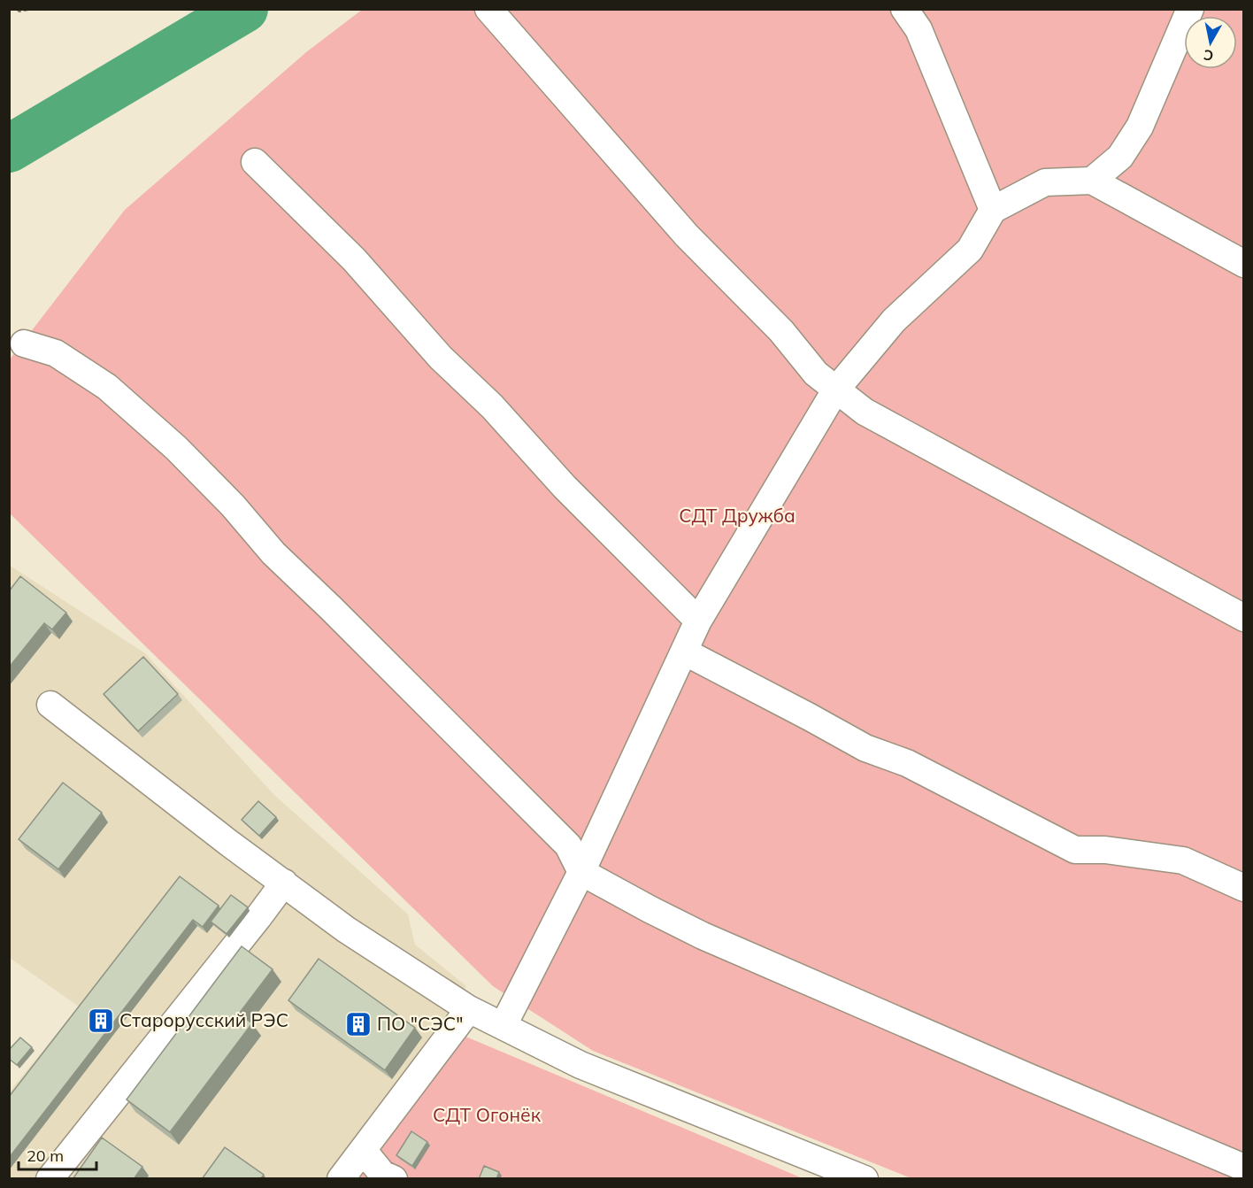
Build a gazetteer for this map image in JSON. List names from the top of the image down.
{
  "parks": ["СДТ Дружба", "СДТ Огонёк"],
  "places": {
    "building": ["Старорусский РЭС", "ПО \"СЭС\""]
  },
  "scale_bar": "20 m",
  "north": "bottom"
}
